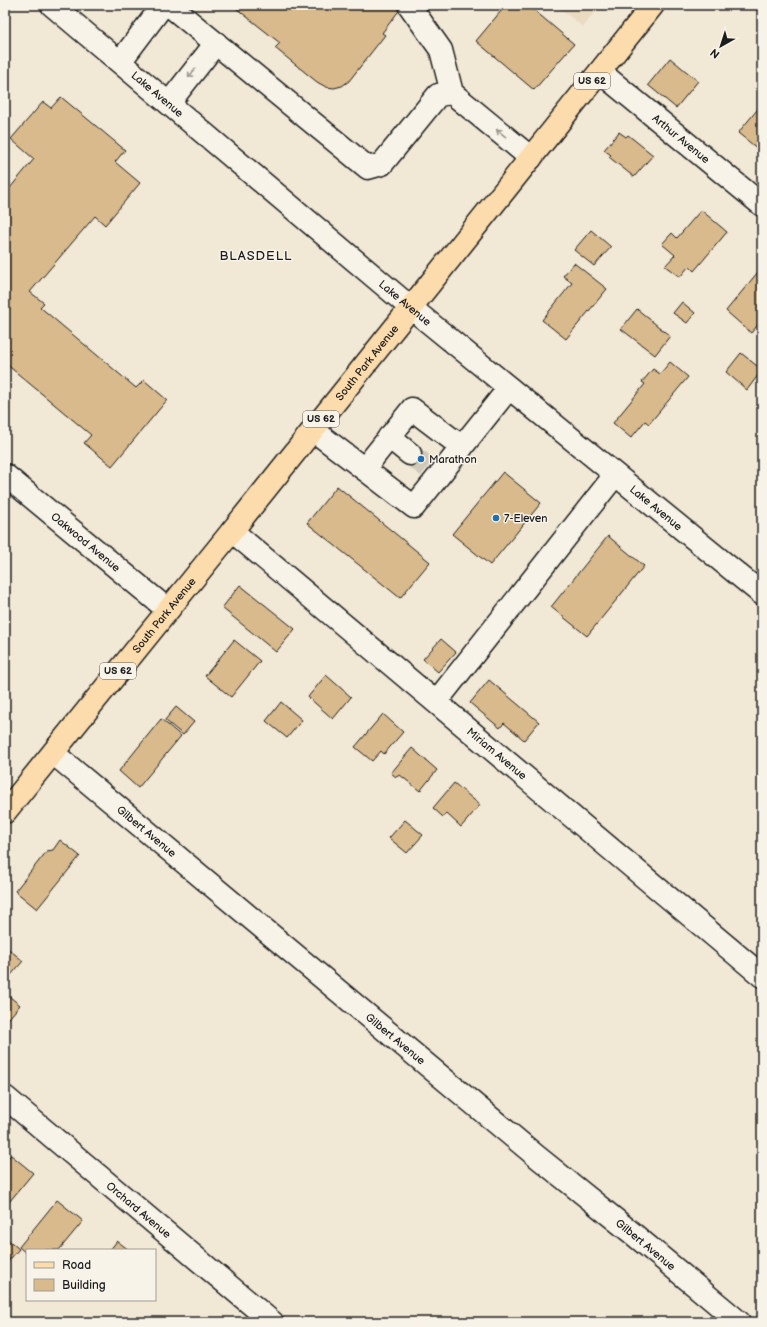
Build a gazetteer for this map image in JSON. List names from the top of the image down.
{
  "streets": {
    "main road": ["US 62", "South Park Avenue"],
    "street": [
      "Lake Avenue",
      "Arthur Avenue",
      "Oakwood Avenue",
      "Miriam Avenue",
      "Gilbert Avenue",
      "Orchard Avenue"
    ]
  },
  "crossings": [
    ["Lake Avenue", "South Park Avenue"],
    ["Arthur Avenue", "South Park Avenue"],
    ["South Park Avenue", "Oakwood Avenue"],
    ["South Park Avenue", "Miriam Avenue"],
    ["South Park Avenue", "Gilbert Avenue"]
  ],
  "districts": ["BLASDELL"],
  "places": ["Marathon", "7-Eleven"],
  "legend": ["Road", "Building"],
  "north": "bottom left"
}
